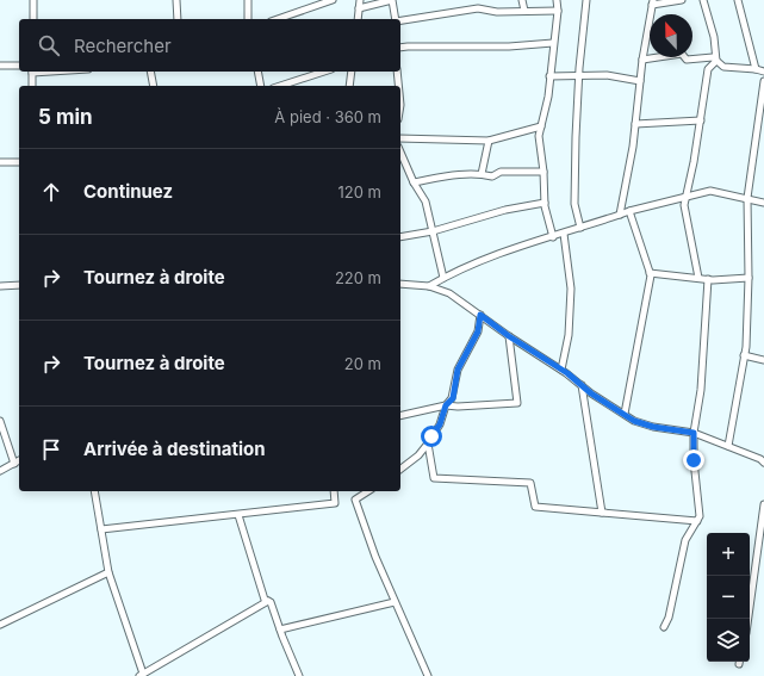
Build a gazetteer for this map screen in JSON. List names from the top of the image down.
{
  "north": "top",
  "page": {
    "search": "Rechercher",
    "heading": ["5 min", "À pied · 360 m"],
    "list": [
      ["Continuez", "120 m"],
      ["Tournez à droite", "220 m"],
      ["Tournez à droite", "20 m"],
      "Arrivée à destination"
    ],
    "map_buttons": ["+", "−"]
  }
}
